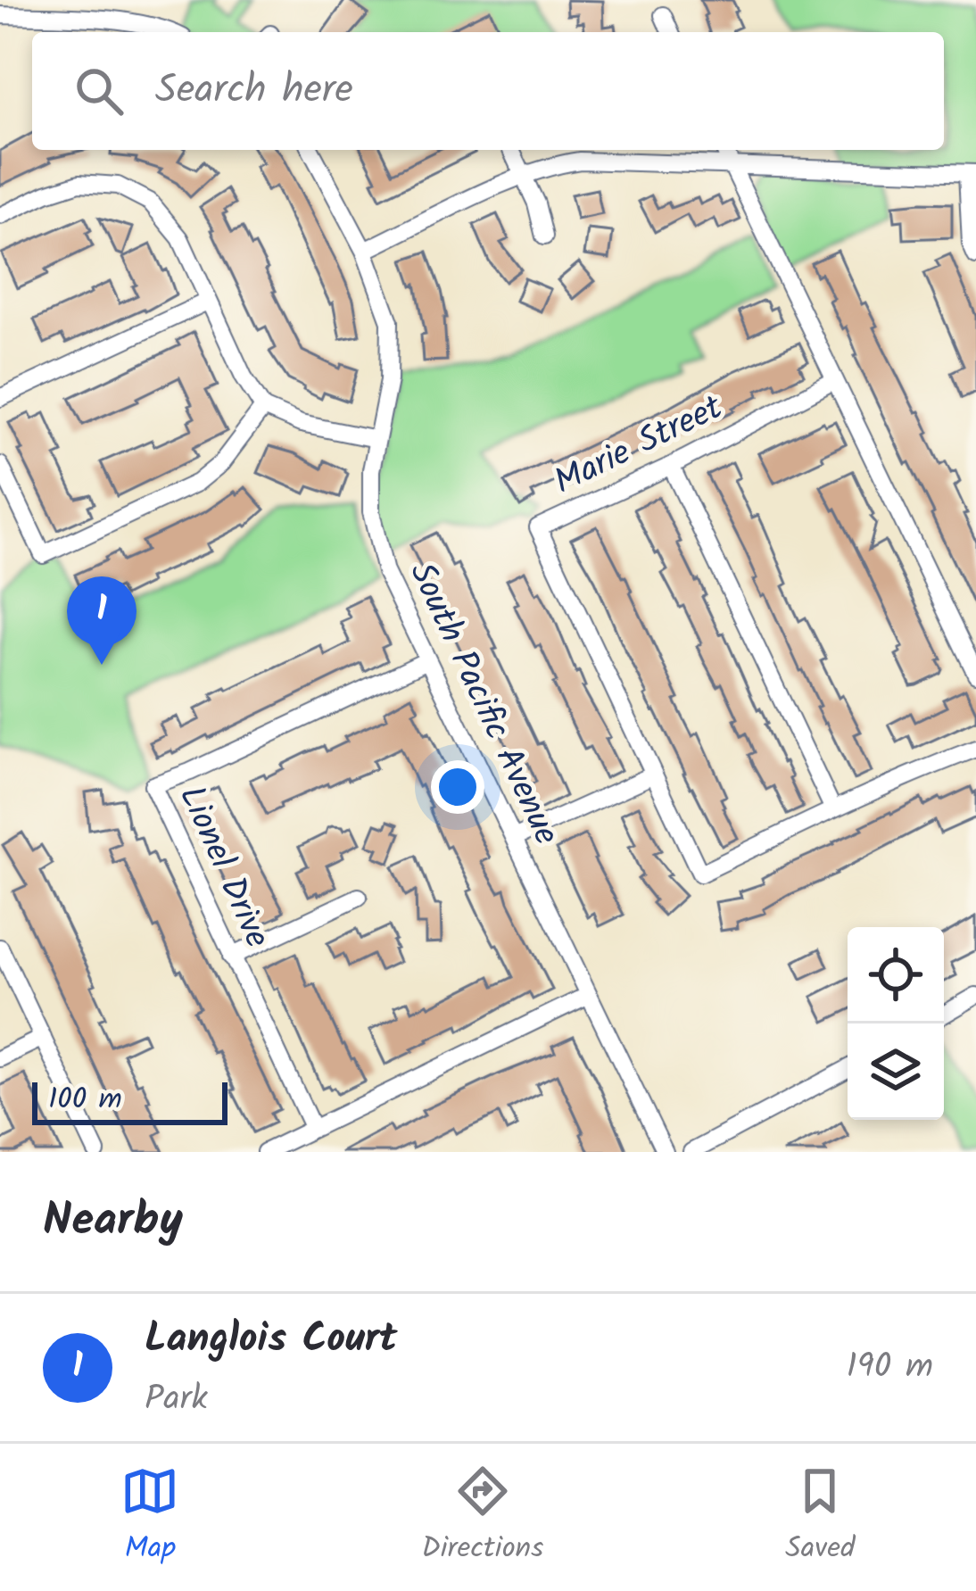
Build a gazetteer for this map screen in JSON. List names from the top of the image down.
{
  "streets": {
    "street": ["Marie Street", "South Pacific Avenue", "Lionel Drive"]
  },
  "crossings": [
    ["South Pacific Avenue", "Lionel Drive"]
  ],
  "scale_bar": "100 m",
  "page": {
    "search": "Search here",
    "pins": "1",
    "scale": "100 m",
    "heading": "Nearby",
    "list": [
      {
        "mark": "1",
        "name": "Langlois Court",
        "note": "Park",
        "value": "190 m"
      }
    ],
    "nav": ["Map", "Directions", "Saved"]
  }
}
